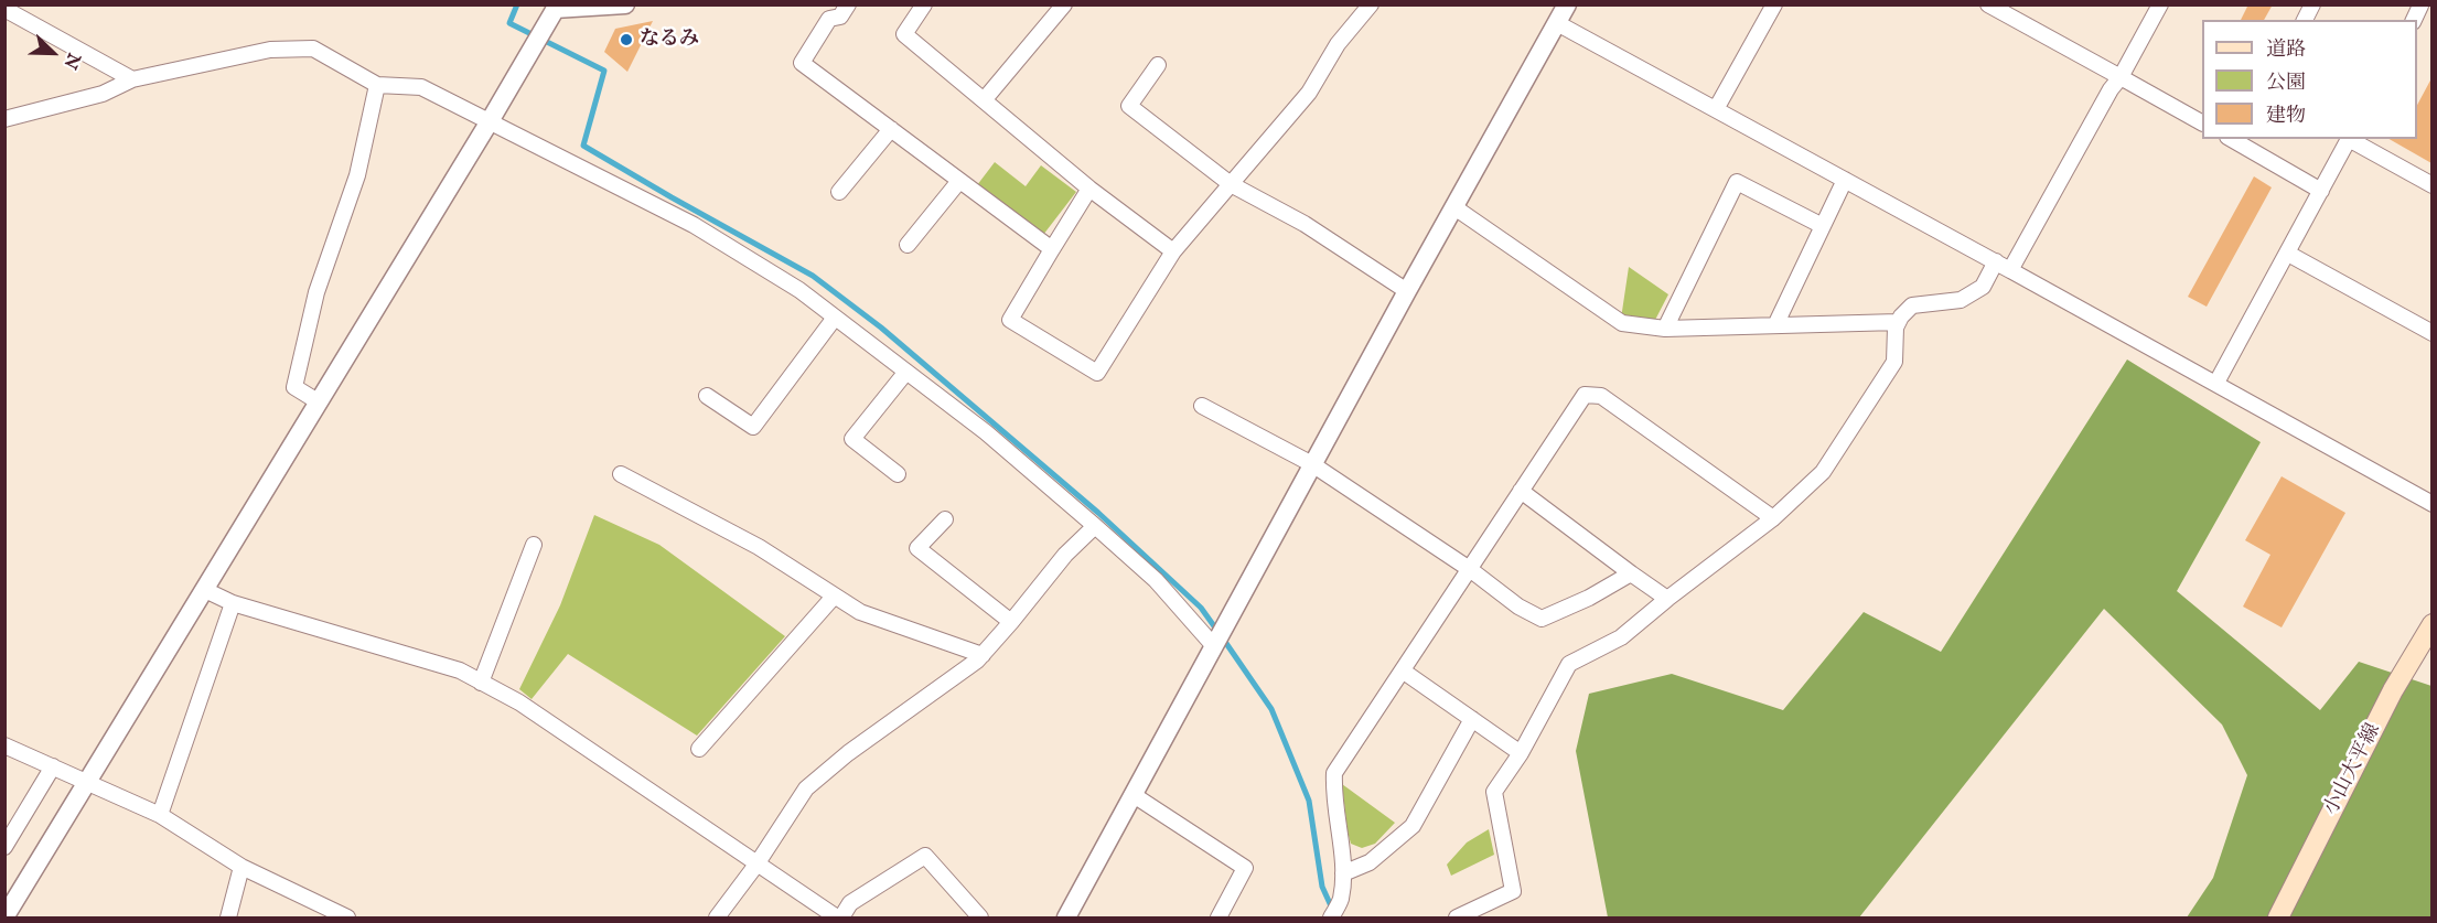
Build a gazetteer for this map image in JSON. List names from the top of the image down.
{
  "streets": {
    "main road": ["小山大平線"]
  },
  "places": ["なるみ"],
  "legend": ["道路", "公園", "建物"],
  "north": "bottom right"
}
